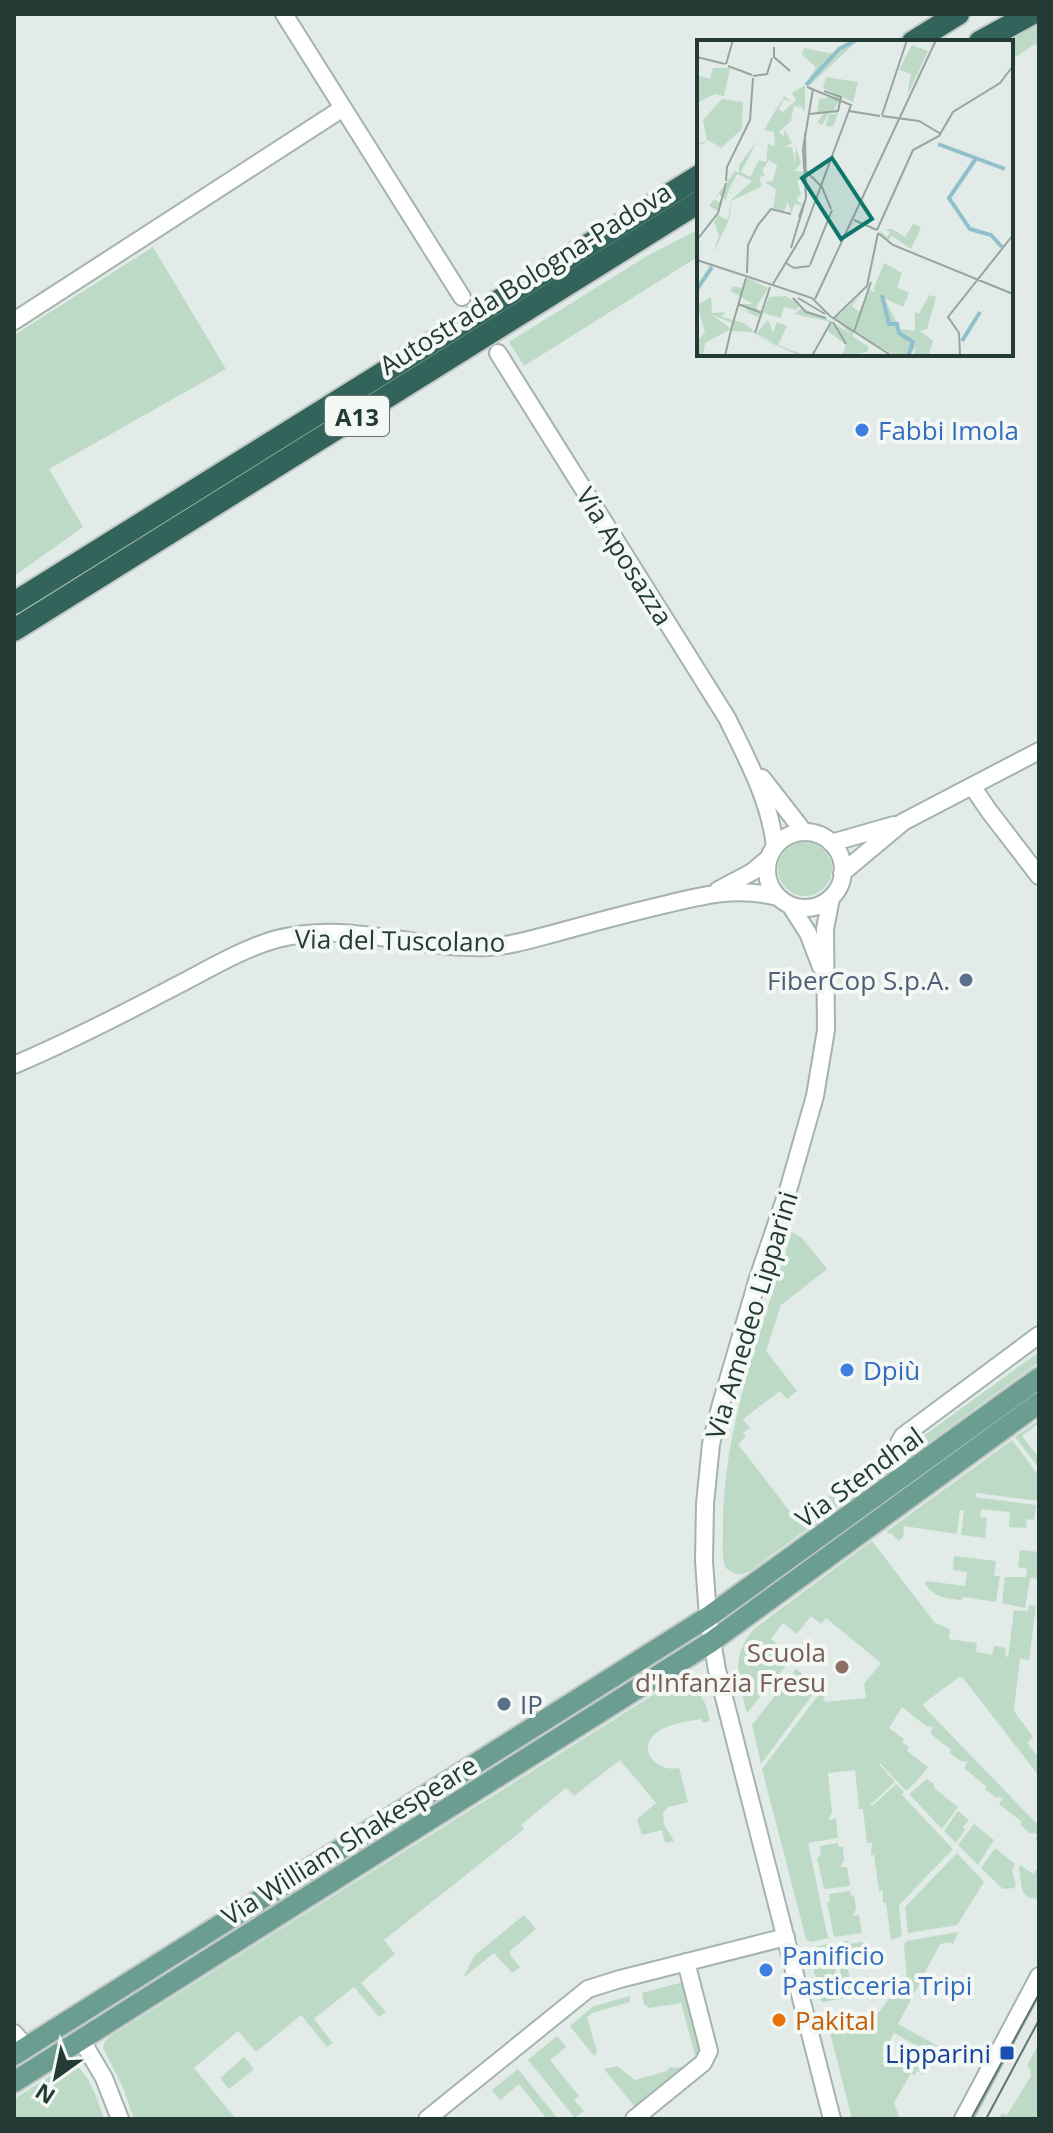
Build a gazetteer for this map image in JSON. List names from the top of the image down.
{
  "streets": {
    "highway": ["Autostrada Bologna-Padova", "A13"],
    "main road": ["Via Stendhal", "Via William Shakespeare"],
    "street": ["Via Aposazza", "Via del Tuscolano", "Via Amedeo Lipparini"]
  },
  "crossings": [
    ["Via Aposazza", "Via del Tuscolano"],
    ["Via Aposazza", "Via Amedeo Lipparini"],
    ["Via del Tuscolano", "Via Amedeo Lipparini"],
    ["Via Amedeo Lipparini", "Via Stendhal"],
    ["Via Amedeo Lipparini", "Via William Shakespeare"],
    ["Via Stendhal", "Via William Shakespeare"]
  ],
  "places": {
    "other": [
      "Fabbi Imola",
      "FiberCop S.p.A.",
      "Dpiù",
      "Scuola d'Infanzia Fresu",
      "IP",
      "Panificio Pasticceria Tripi",
      "Pakital"
    ],
    "transit": ["Lipparini"]
  },
  "north": "bottom left"
}
